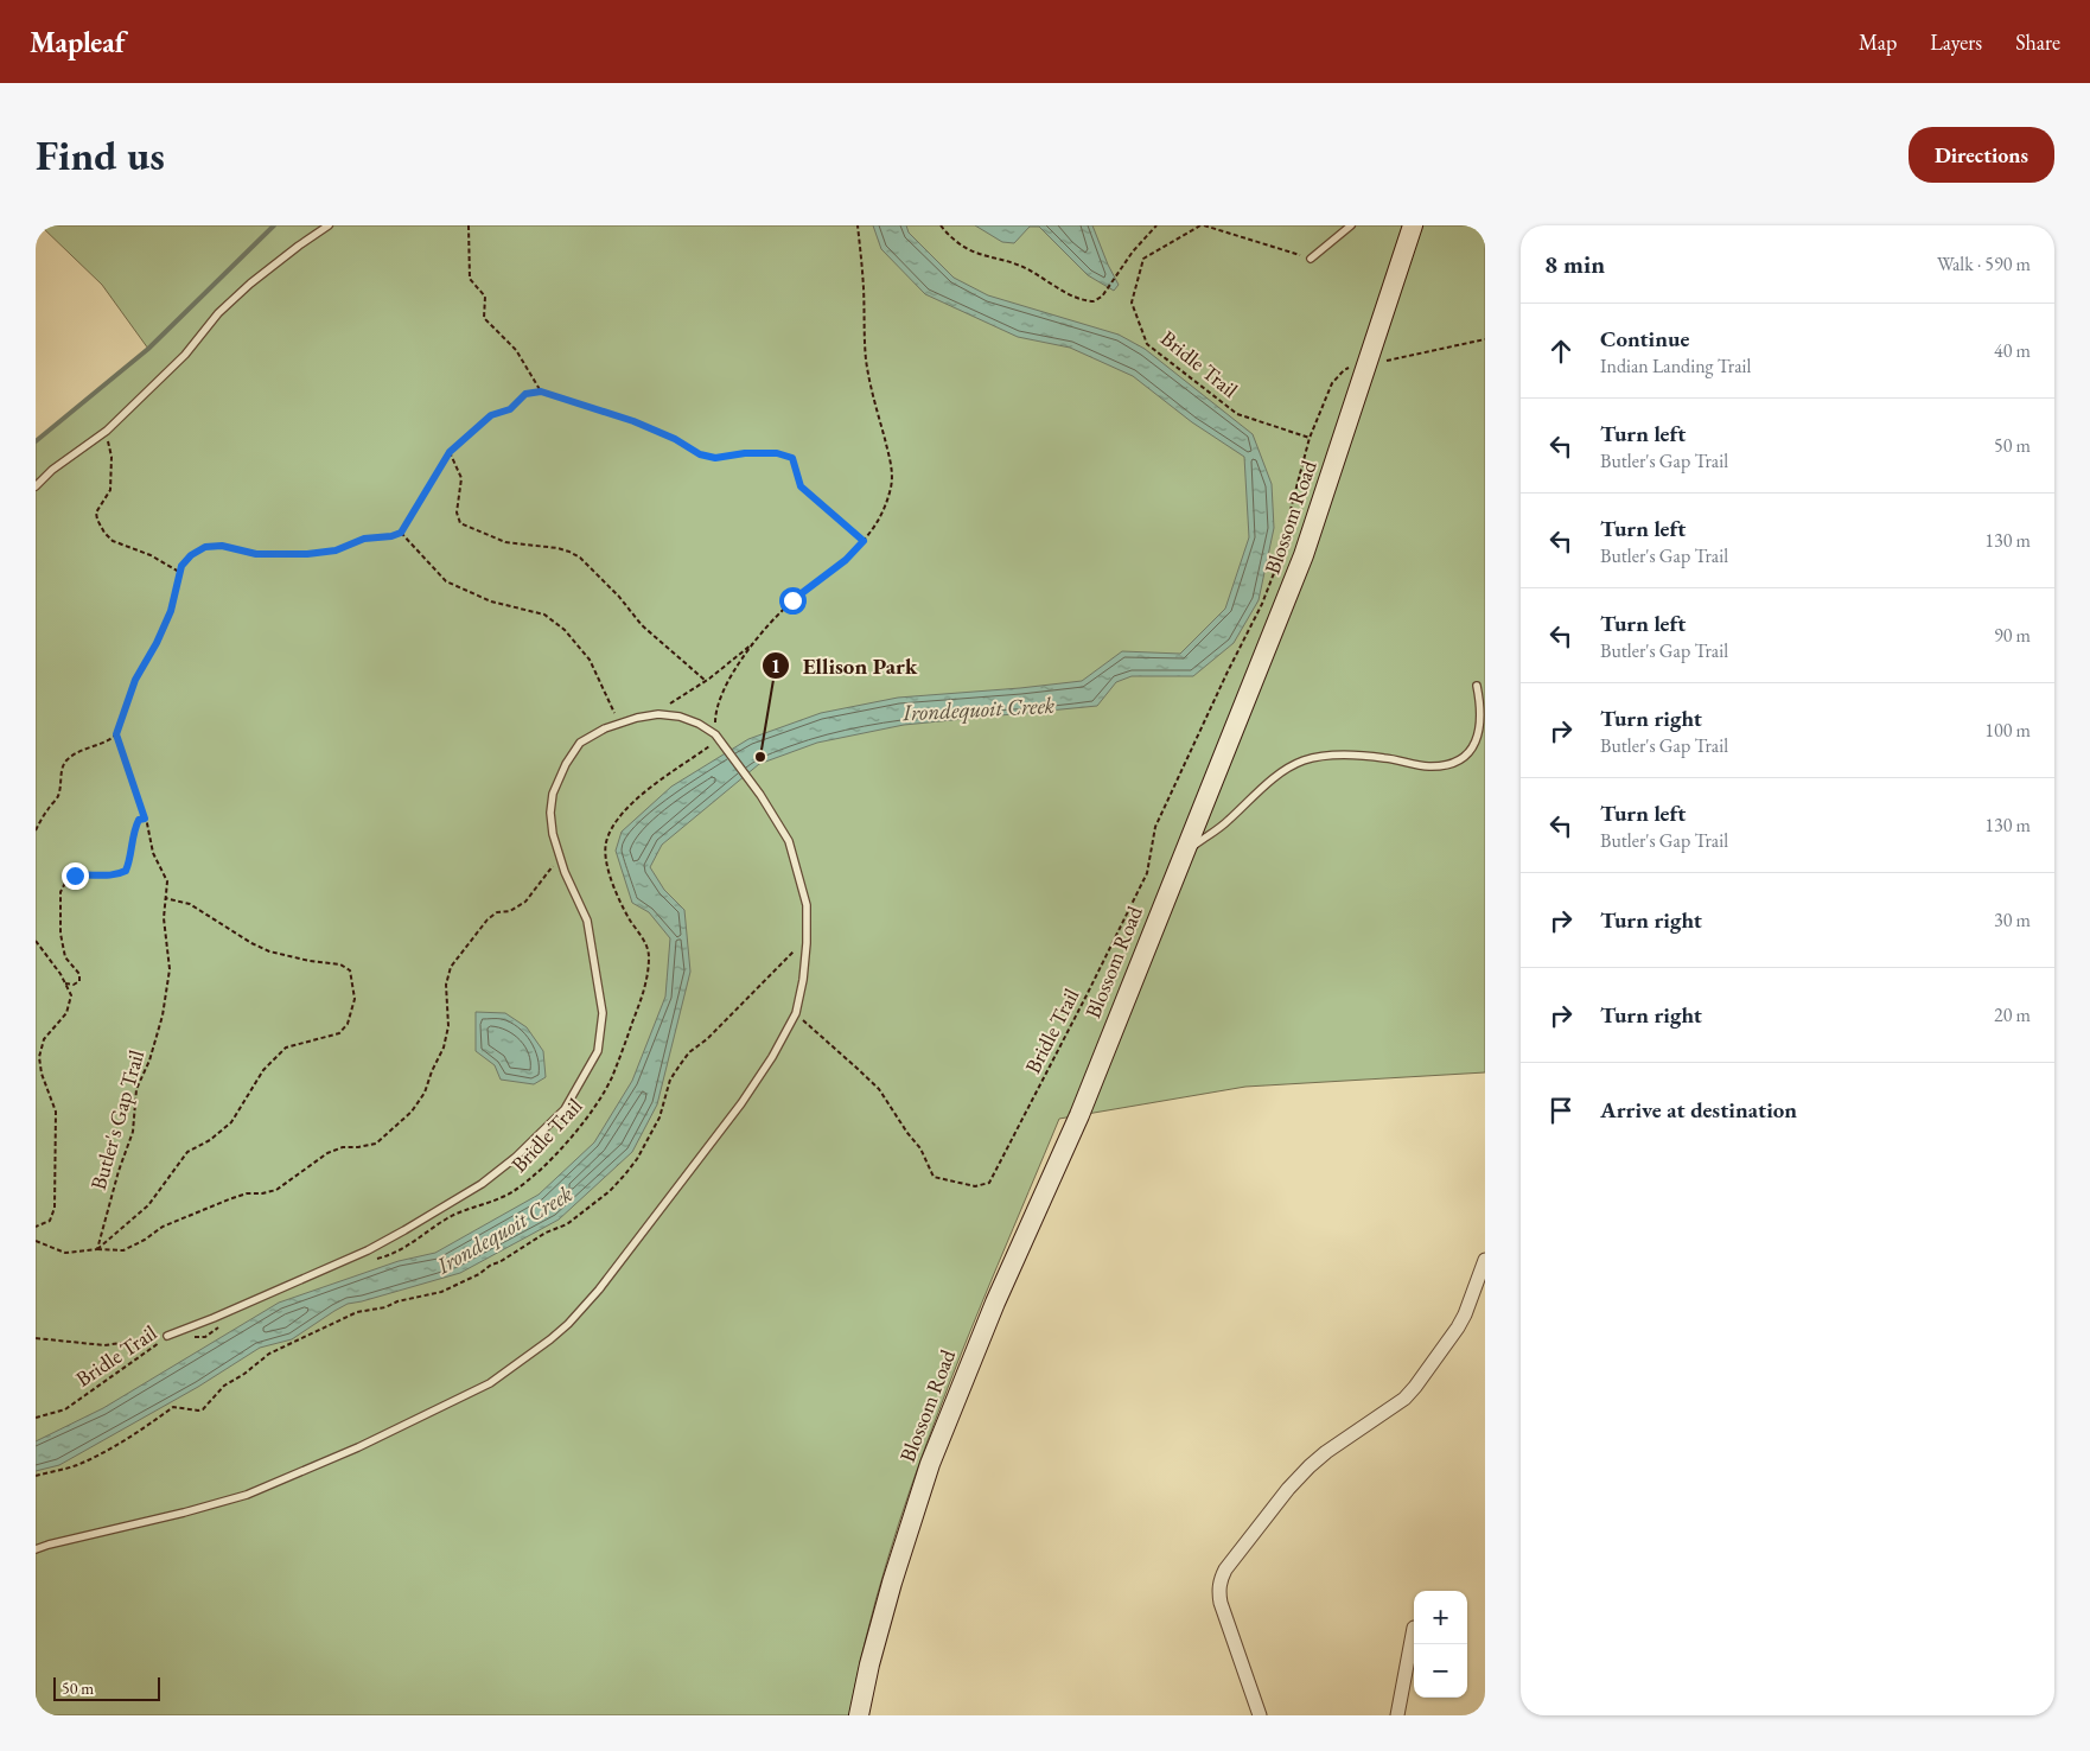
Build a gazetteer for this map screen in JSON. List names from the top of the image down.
{
  "streets": {
    "street": ["Blossom Road"],
    "path": ["Bridle Trail", "Butler's Gap Trail"]
  },
  "crossings": [
    ["Bridle Trail", "Blossom Road"]
  ],
  "water": ["Irondequoit Creek"],
  "places": ["Ellison Park"],
  "scale_bar": "50 m",
  "page": {
    "header": "Mapleaf",
    "nav": ["Map", "Layers", "Share"],
    "buttons": "Directions",
    "title": "Find us",
    "heading": ["8 min", "Walk · 590 m"],
    "list": [
      ["Continue", "Indian Landing Trail", "40 m"],
      ["Turn left", "Butler's Gap Trail", "50 m"],
      ["Turn left", "Butler's Gap Trail", "130 m"],
      ["Turn left", "Butler's Gap Trail", "90 m"],
      ["Turn right", "Butler's Gap Trail", "100 m"],
      ["Turn left", "Butler's Gap Trail", "130 m"],
      ["Turn right", "30 m"],
      ["Turn right", "20 m"],
      "Arrive at destination"
    ],
    "map_buttons": ["+", "−"],
    "scale": "50 m"
  }
}
